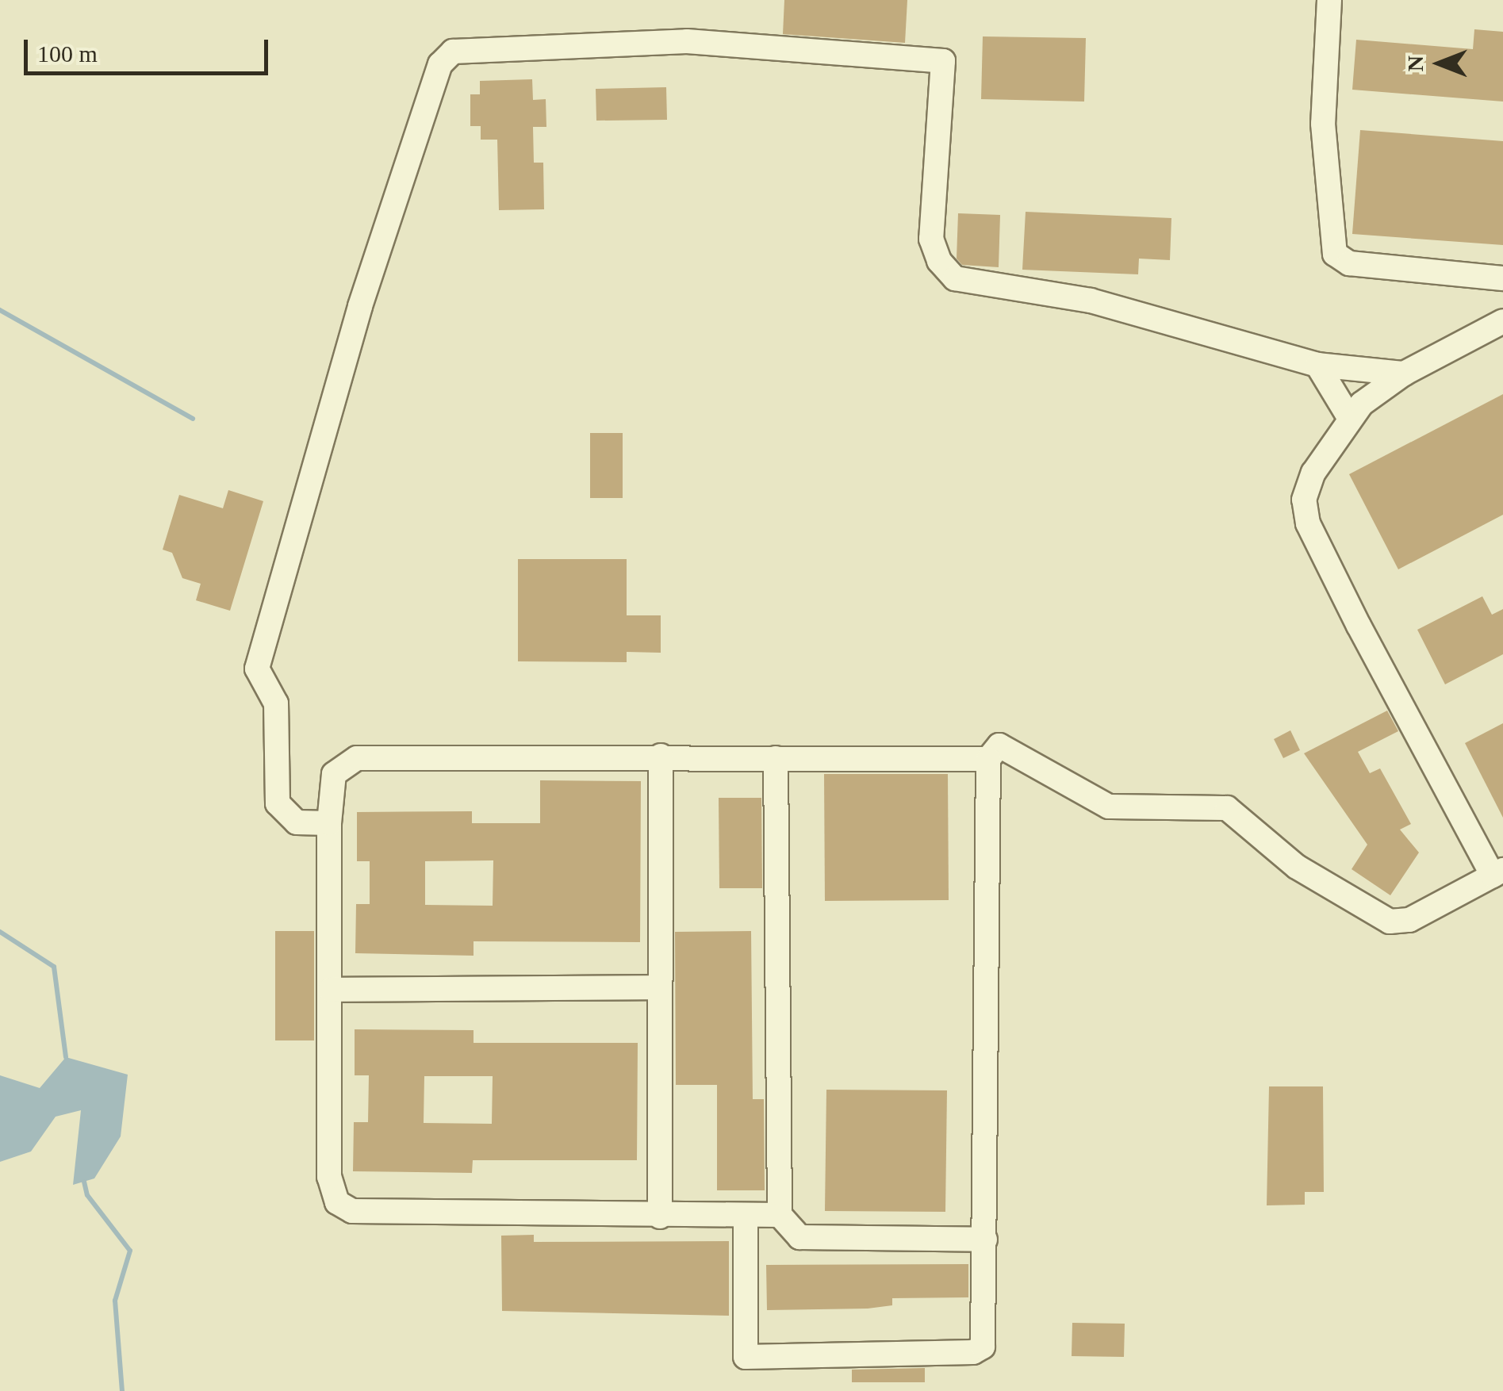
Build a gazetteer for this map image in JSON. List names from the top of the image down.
{
  "scale_bar": "100 m",
  "north": "left"
}
